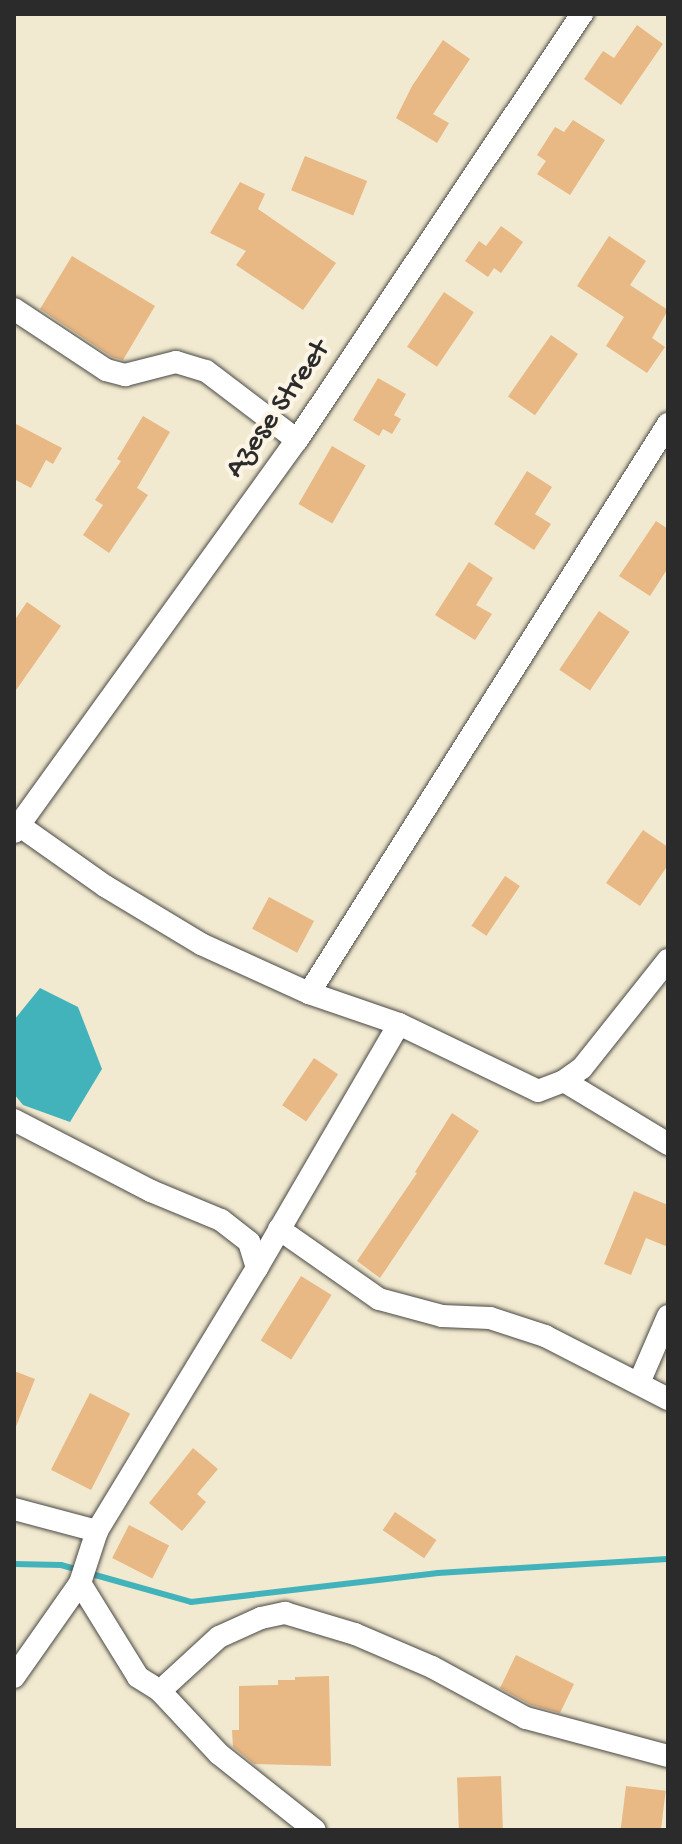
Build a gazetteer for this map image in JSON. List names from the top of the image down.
{
  "streets": {
    "street": ["Azese Street"]
  }
}
